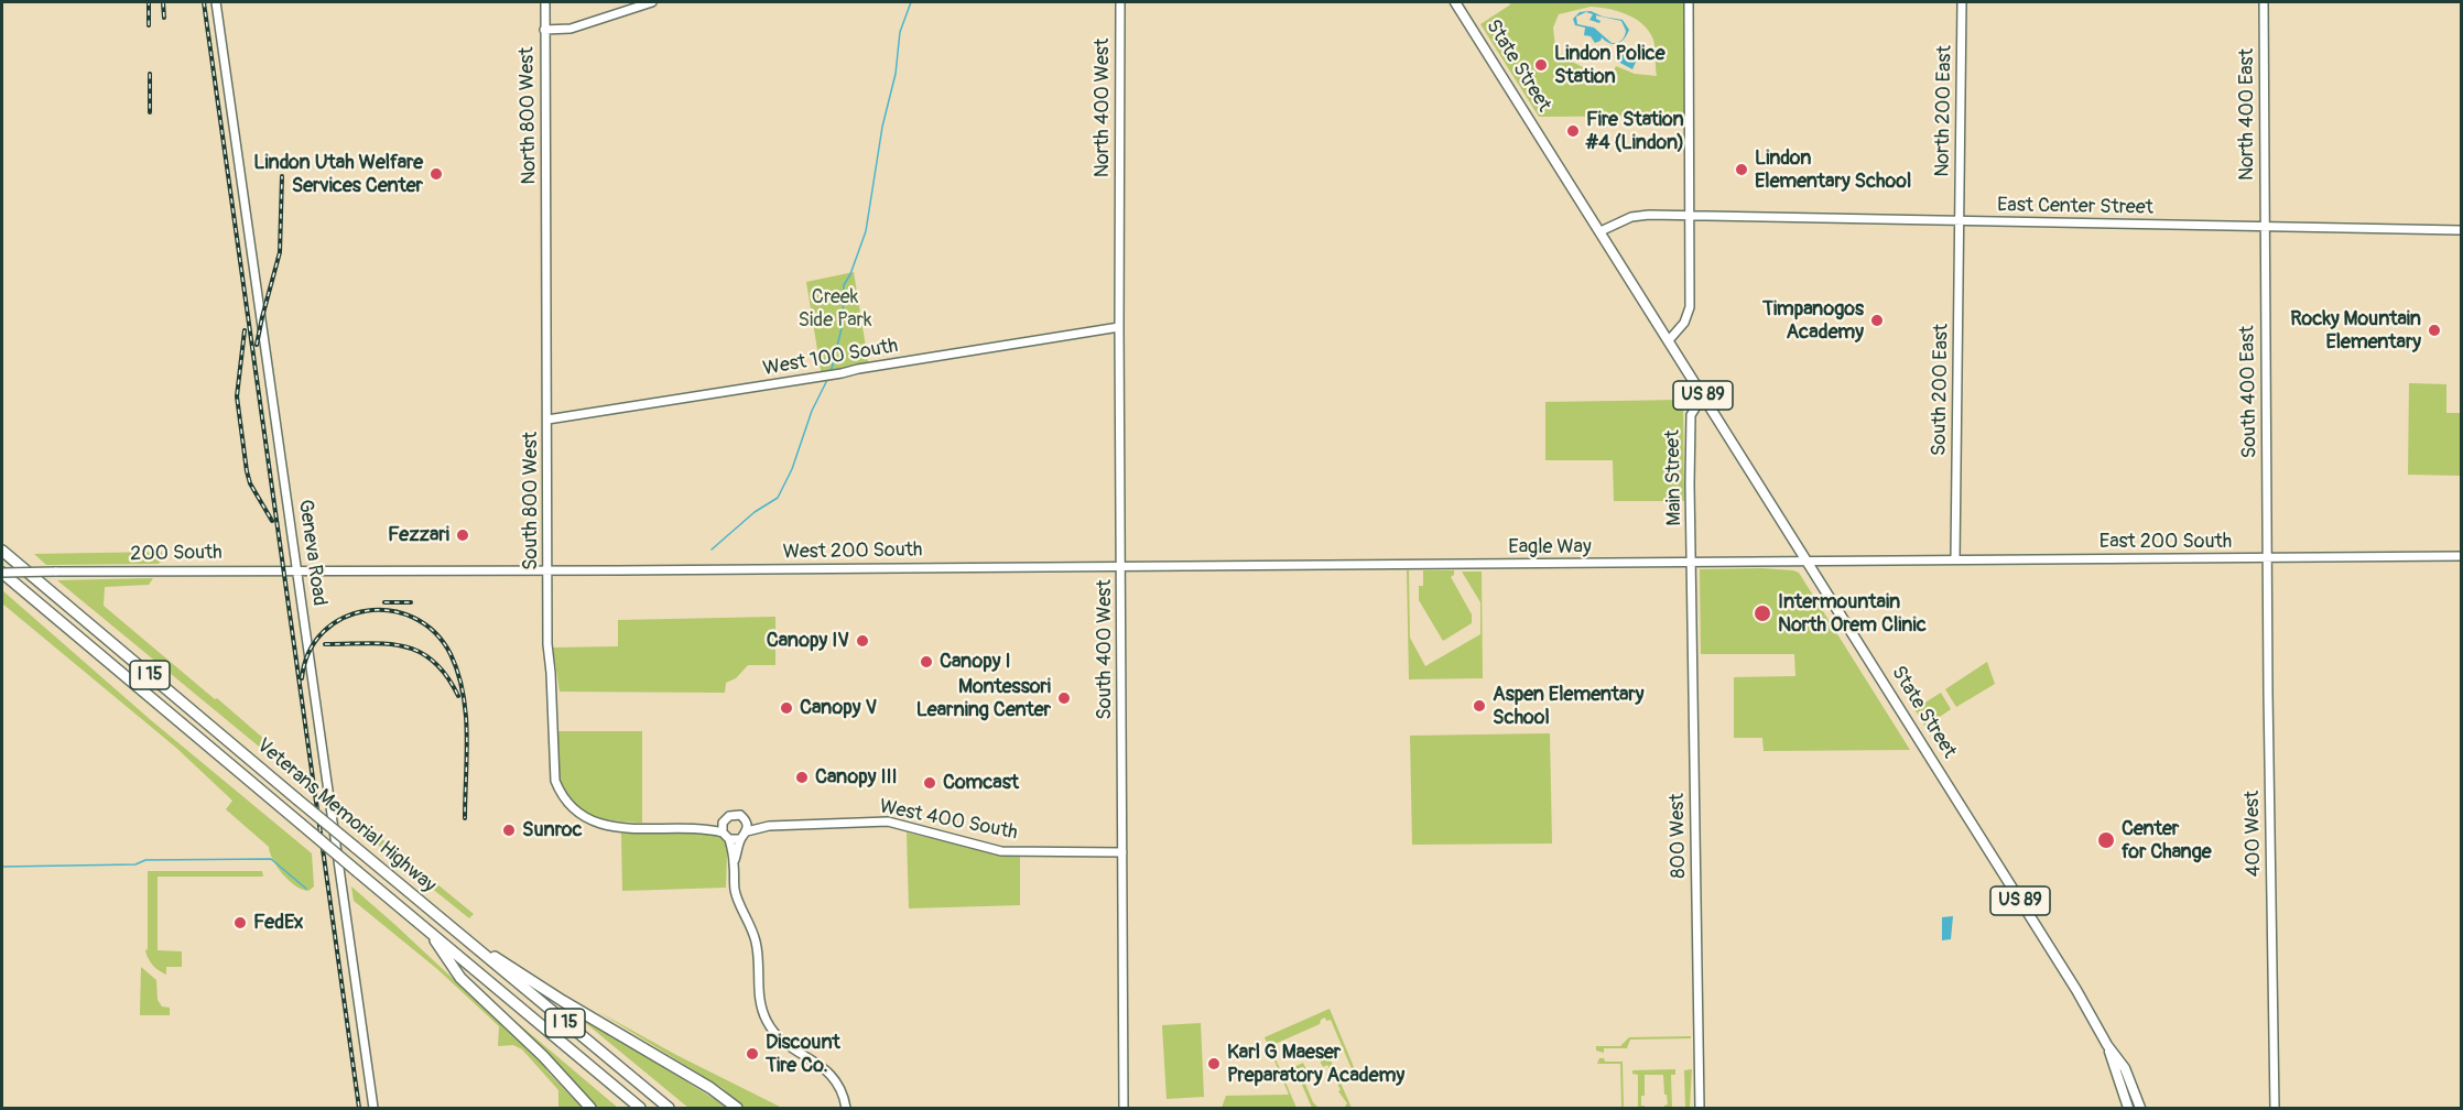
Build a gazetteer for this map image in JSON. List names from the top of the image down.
{
  "streets": {
    "highway": ["I 15", "Veterans Memorial Highway"],
    "main road": ["State Street", "US 89"],
    "street": [
      "North 400 West",
      "North 200 East",
      "North 400 East",
      "North 800 West",
      "East Center Street",
      "West 100 South",
      "South 200 East",
      "South 400 East",
      "Main Street",
      "South 800 West",
      "East 200 South",
      "Eagle Way",
      "West 200 South",
      "Geneva Road",
      "200 South",
      "South 400 West",
      "West 400 South",
      "400 West",
      "800 West"
    ]
  },
  "crossings": [
    ["State Street", "East Center Street"],
    ["State Street", "Main Street"],
    ["State Street", "East 200 South"],
    ["North 400 West", "South 400 West"],
    ["North 200 East", "East Center Street"],
    ["North 200 East", "South 200 East"],
    ["North 400 East", "East Center Street"],
    ["North 400 East", "South 400 East"],
    ["North 800 West", "South 800 West"],
    ["East Center Street", "South 200 East"],
    ["East Center Street", "South 400 East"],
    ["West 100 South", "South 800 West"],
    ["West 100 South", "South 400 West"],
    ["South 200 East", "East 200 South"],
    ["South 400 East", "East 200 South"],
    ["South 400 East", "400 West"],
    ["Main Street", "Eagle Way"],
    ["Main Street", "800 West"],
    ["South 800 West", "West 200 South"],
    ["South 800 West", "West 400 South"],
    ["East 200 South", "400 West"],
    ["Eagle Way", "West 200 South"],
    ["Eagle Way", "800 West"],
    ["West 200 South", "Geneva Road"],
    ["West 200 South", "200 South"],
    ["West 200 South", "South 400 West"],
    ["Geneva Road", "200 South"],
    ["200 South", "Veterans Memorial Highway"],
    ["South 400 West", "West 400 South"]
  ],
  "parks": ["Creek Side Park"],
  "places": [
    "Lindon Police Station",
    "Fire Station #4 (Lindon)",
    "Lindon Elementary School",
    "Lindon Utah Welfare Services Center",
    "Timpanogos Academy",
    "Rocky Mountain Elementary",
    "Fezzari",
    "Intermountain North Orem Clinic",
    "Canopy IV",
    "Canopy I",
    "Montessori Learning Center",
    "Aspen Elementary School",
    "Canopy V",
    "Canopy III",
    "Comcast",
    "Sunroc",
    "Center for Change",
    "FedEx",
    "Discount Tire Co.",
    "Karl G Maeser Preparatory Academy"
  ]
}
